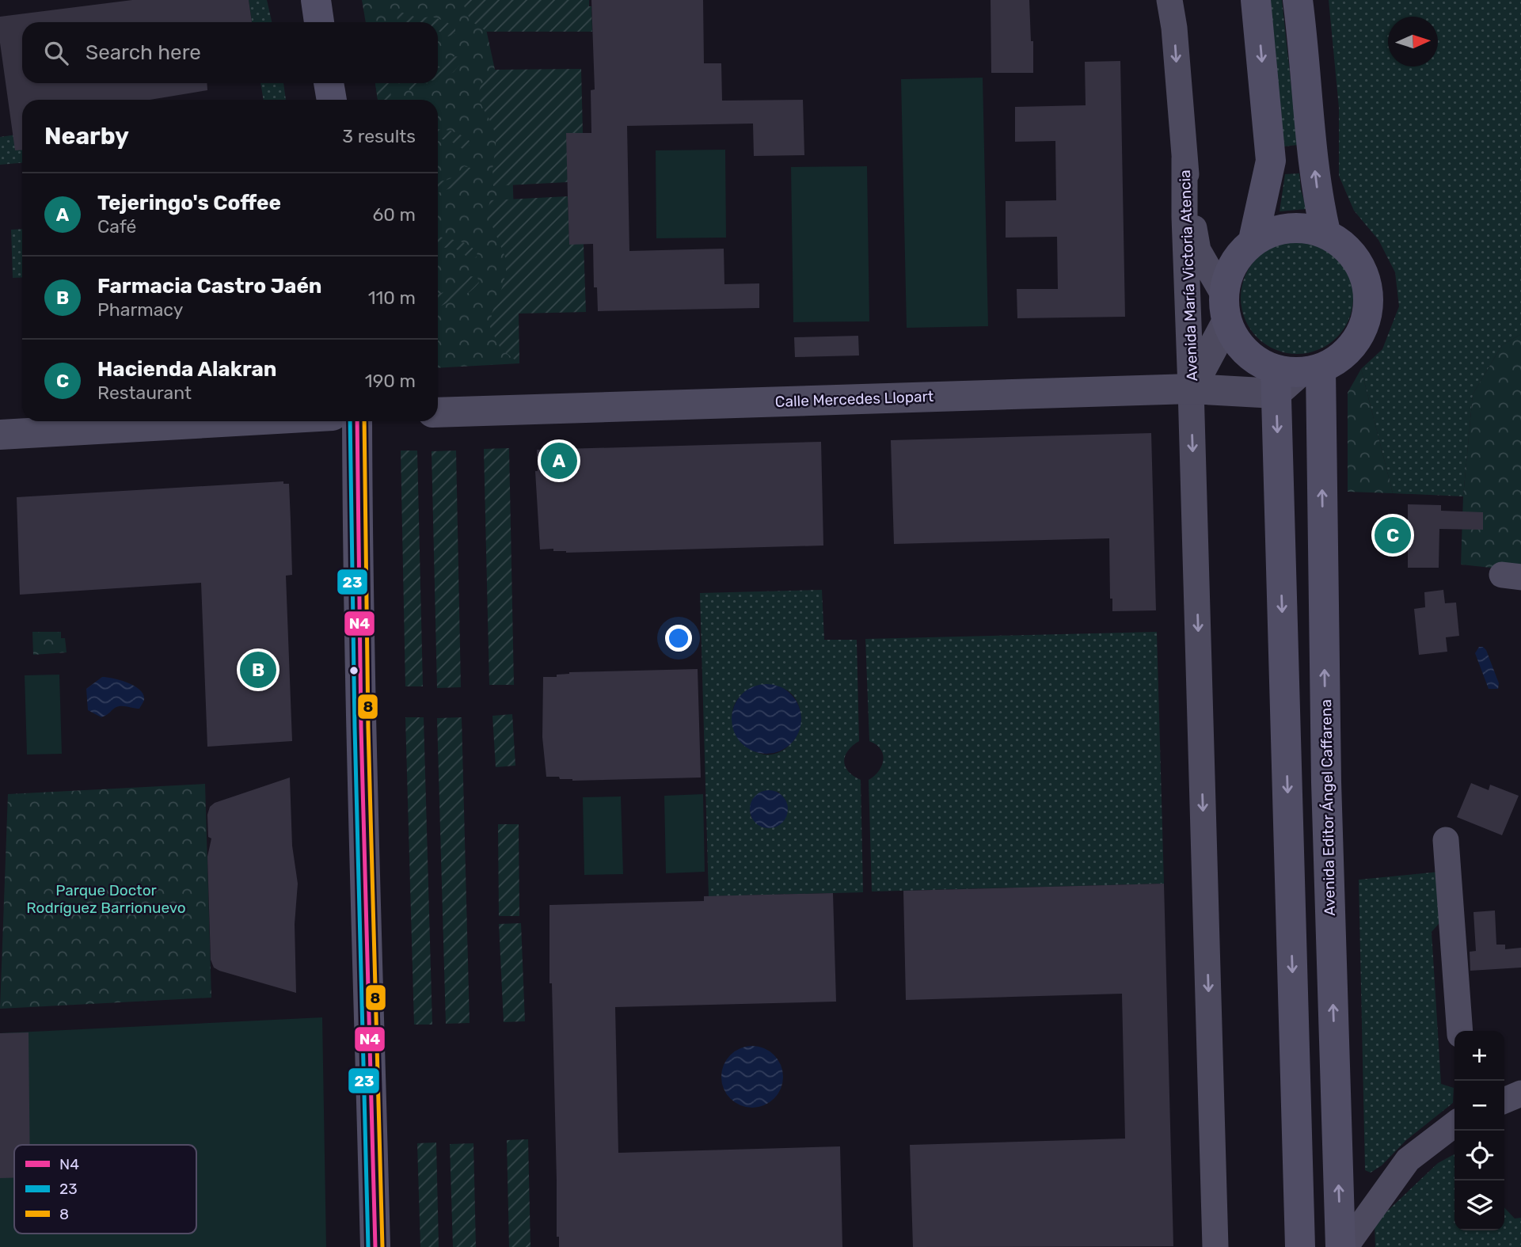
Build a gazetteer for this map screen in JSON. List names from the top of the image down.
{
  "streets": {
    "main road": ["Avenida Editor Ángel Caffarena"],
    "street": ["Avenida María Victoria Atencia", "Calle Mercedes Llopart"]
  },
  "crossings": [
    ["Avenida María Victoria Atencia", "Calle Mercedes Llopart"],
    ["Avenida María Victoria Atencia", "Avenida Editor Ángel Caffarena"],
    ["Calle Mercedes Llopart", "Avenida Editor Ángel Caffarena"]
  ],
  "parks": ["Parque Doctor Rodríguez Barrionuevo"],
  "lines": ["transit line N4", "transit line 23", "transit line 8"],
  "legend": ["N4", "23", "8"],
  "north": "right",
  "page": {
    "search": "Search here",
    "heading": ["Nearby", "3 results"],
    "list": [
      {
        "mark": "A",
        "name": "Tejeringo's Coffee",
        "note": "Café",
        "value": "60 m"
      },
      {
        "mark": "B",
        "name": "Farmacia Castro Jaén",
        "note": "Pharmacy",
        "value": "110 m"
      },
      {
        "mark": "C",
        "name": "Hacienda Alakran",
        "note": "Restaurant",
        "value": "190 m"
      }
    ],
    "pins": ["A", "C", "B"],
    "map_buttons": ["+", "−"]
  }
}
